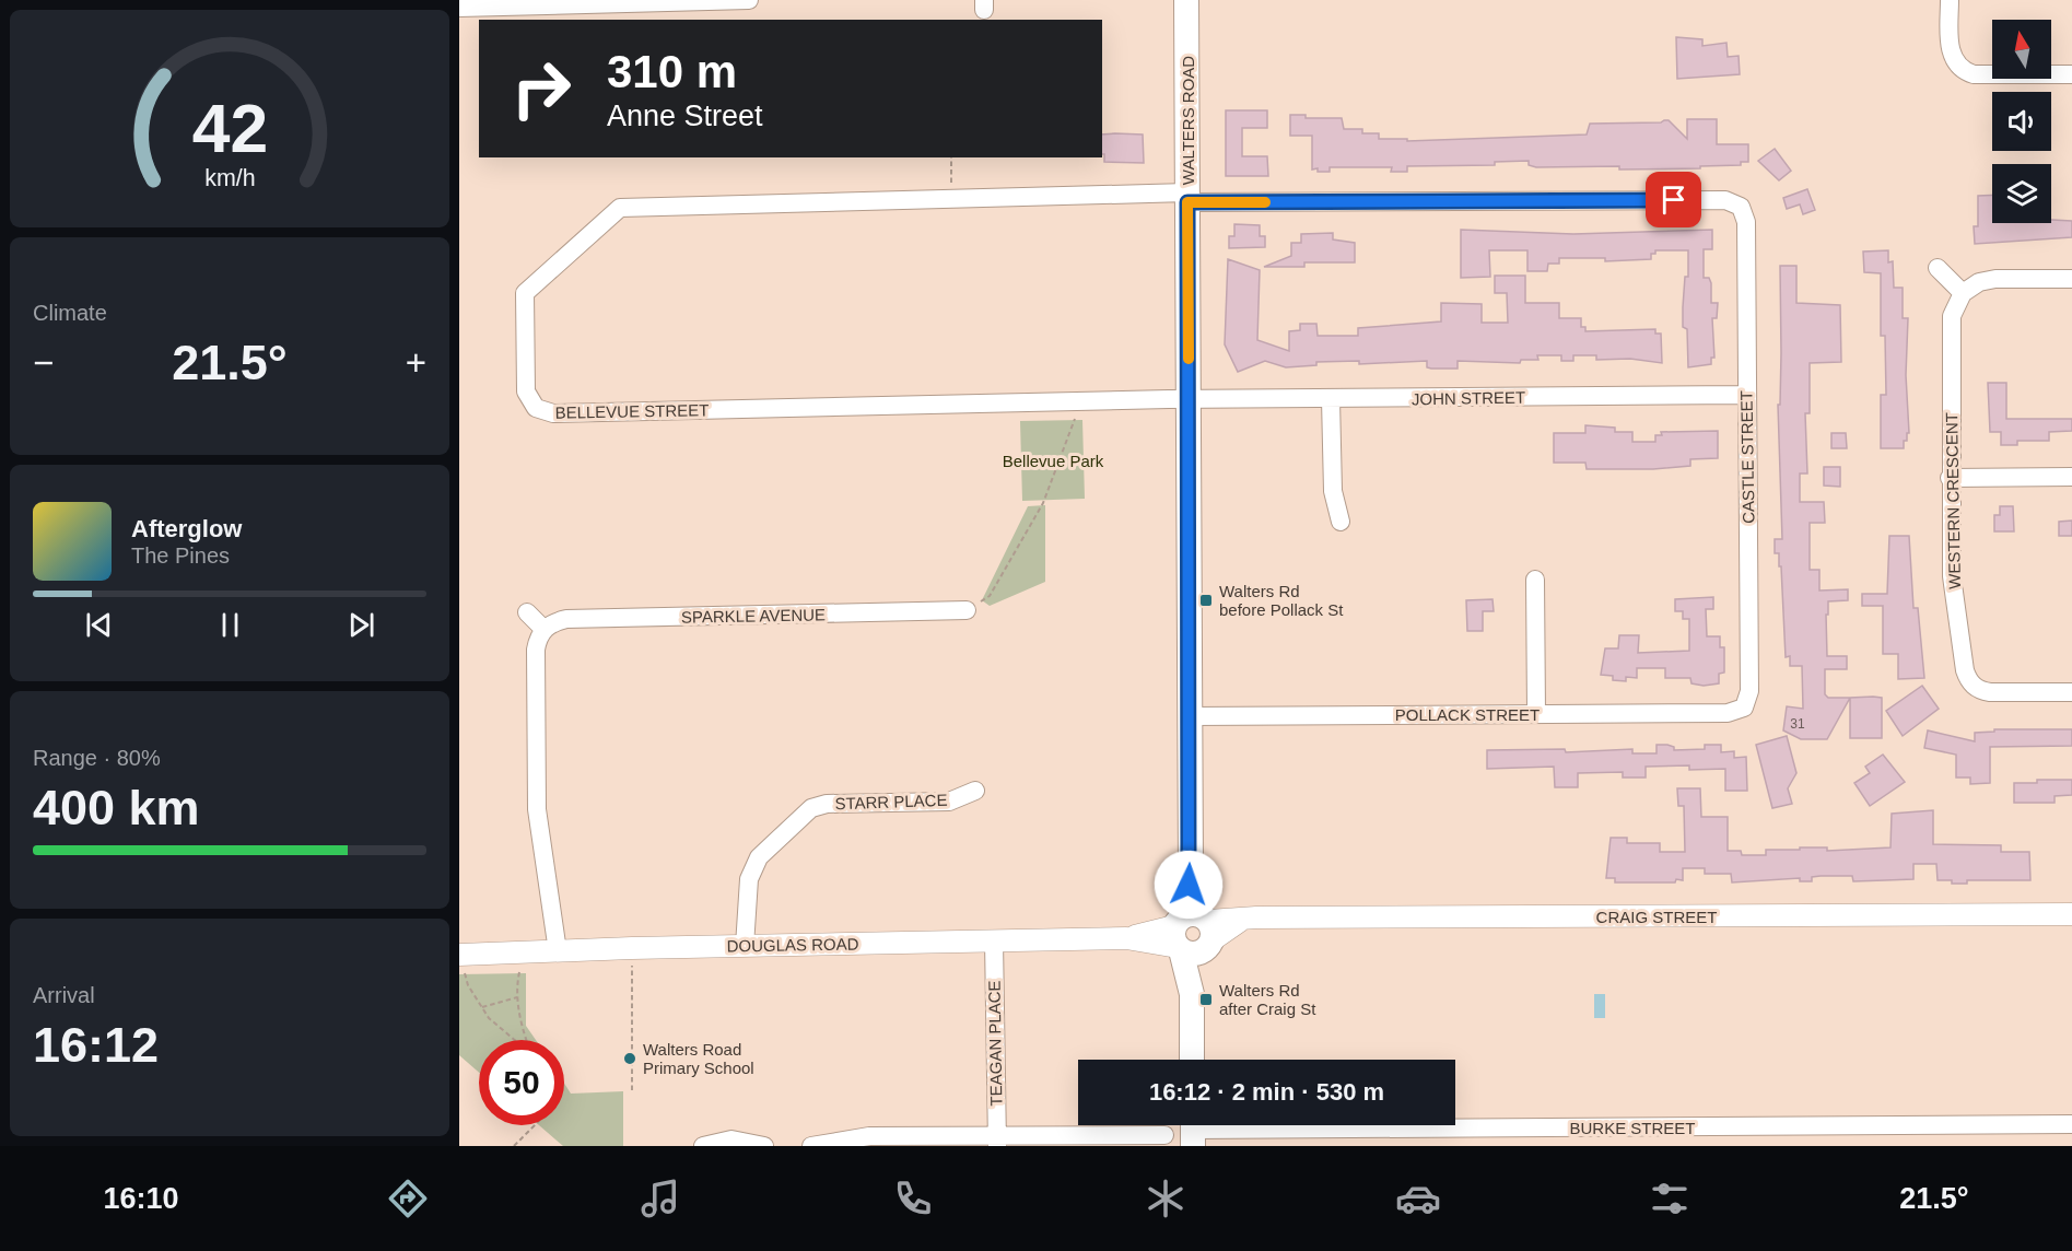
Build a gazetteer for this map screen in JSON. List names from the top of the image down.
{
  "streets": {
    "main road": ["WALTERS ROAD"],
    "street": [
      "JOHN STREET",
      "BELLEVUE STREET",
      "CASTLE STREET",
      "WESTERN CRESCENT",
      "SPARKLE AVENUE",
      "POLLACK STREET",
      "STARR PLACE",
      "CRAIG STREET",
      "DOUGLAS ROAD",
      "TEAGAN PLACE",
      "BURKE STREET"
    ]
  },
  "crossings": [
    ["WALTERS ROAD", "JOHN STREET"],
    ["WALTERS ROAD", "BELLEVUE STREET"],
    ["WALTERS ROAD", "POLLACK STREET"],
    ["WALTERS ROAD", "CRAIG STREET"],
    ["WALTERS ROAD", "DOUGLAS ROAD"],
    ["JOHN STREET", "BELLEVUE STREET"],
    ["JOHN STREET", "CASTLE STREET"],
    ["BELLEVUE STREET", "CASTLE STREET"],
    ["CASTLE STREET", "POLLACK STREET"],
    ["STARR PLACE", "DOUGLAS ROAD"],
    ["CRAIG STREET", "DOUGLAS ROAD"],
    ["DOUGLAS ROAD", "TEAGAN PLACE"]
  ],
  "parks": ["Bellevue Park"],
  "places": {
    "transit": ["Walters Rd before Pollack St", "Walters Rd after Craig St"],
    "other": ["Walters Road Primary School"]
  },
  "house_numbers": ["31"],
  "north": "top",
  "page": {
    "turn": ["310 m", "Anne Street"],
    "tile": [
      "Climate",
      ["Range · 80%", "400 km"],
      ["Arrival", "16:12"]
    ],
    "heat": ["−", "21.5°", "+"],
    "song": ["Afterglow", "The Pines"],
    "limit": "50",
    "trip": "16:12 · 2 min · 530 m",
    "tabs": ["16:10", "21.5°"],
    "gauge": ["42", "km/h"]
  }
}
